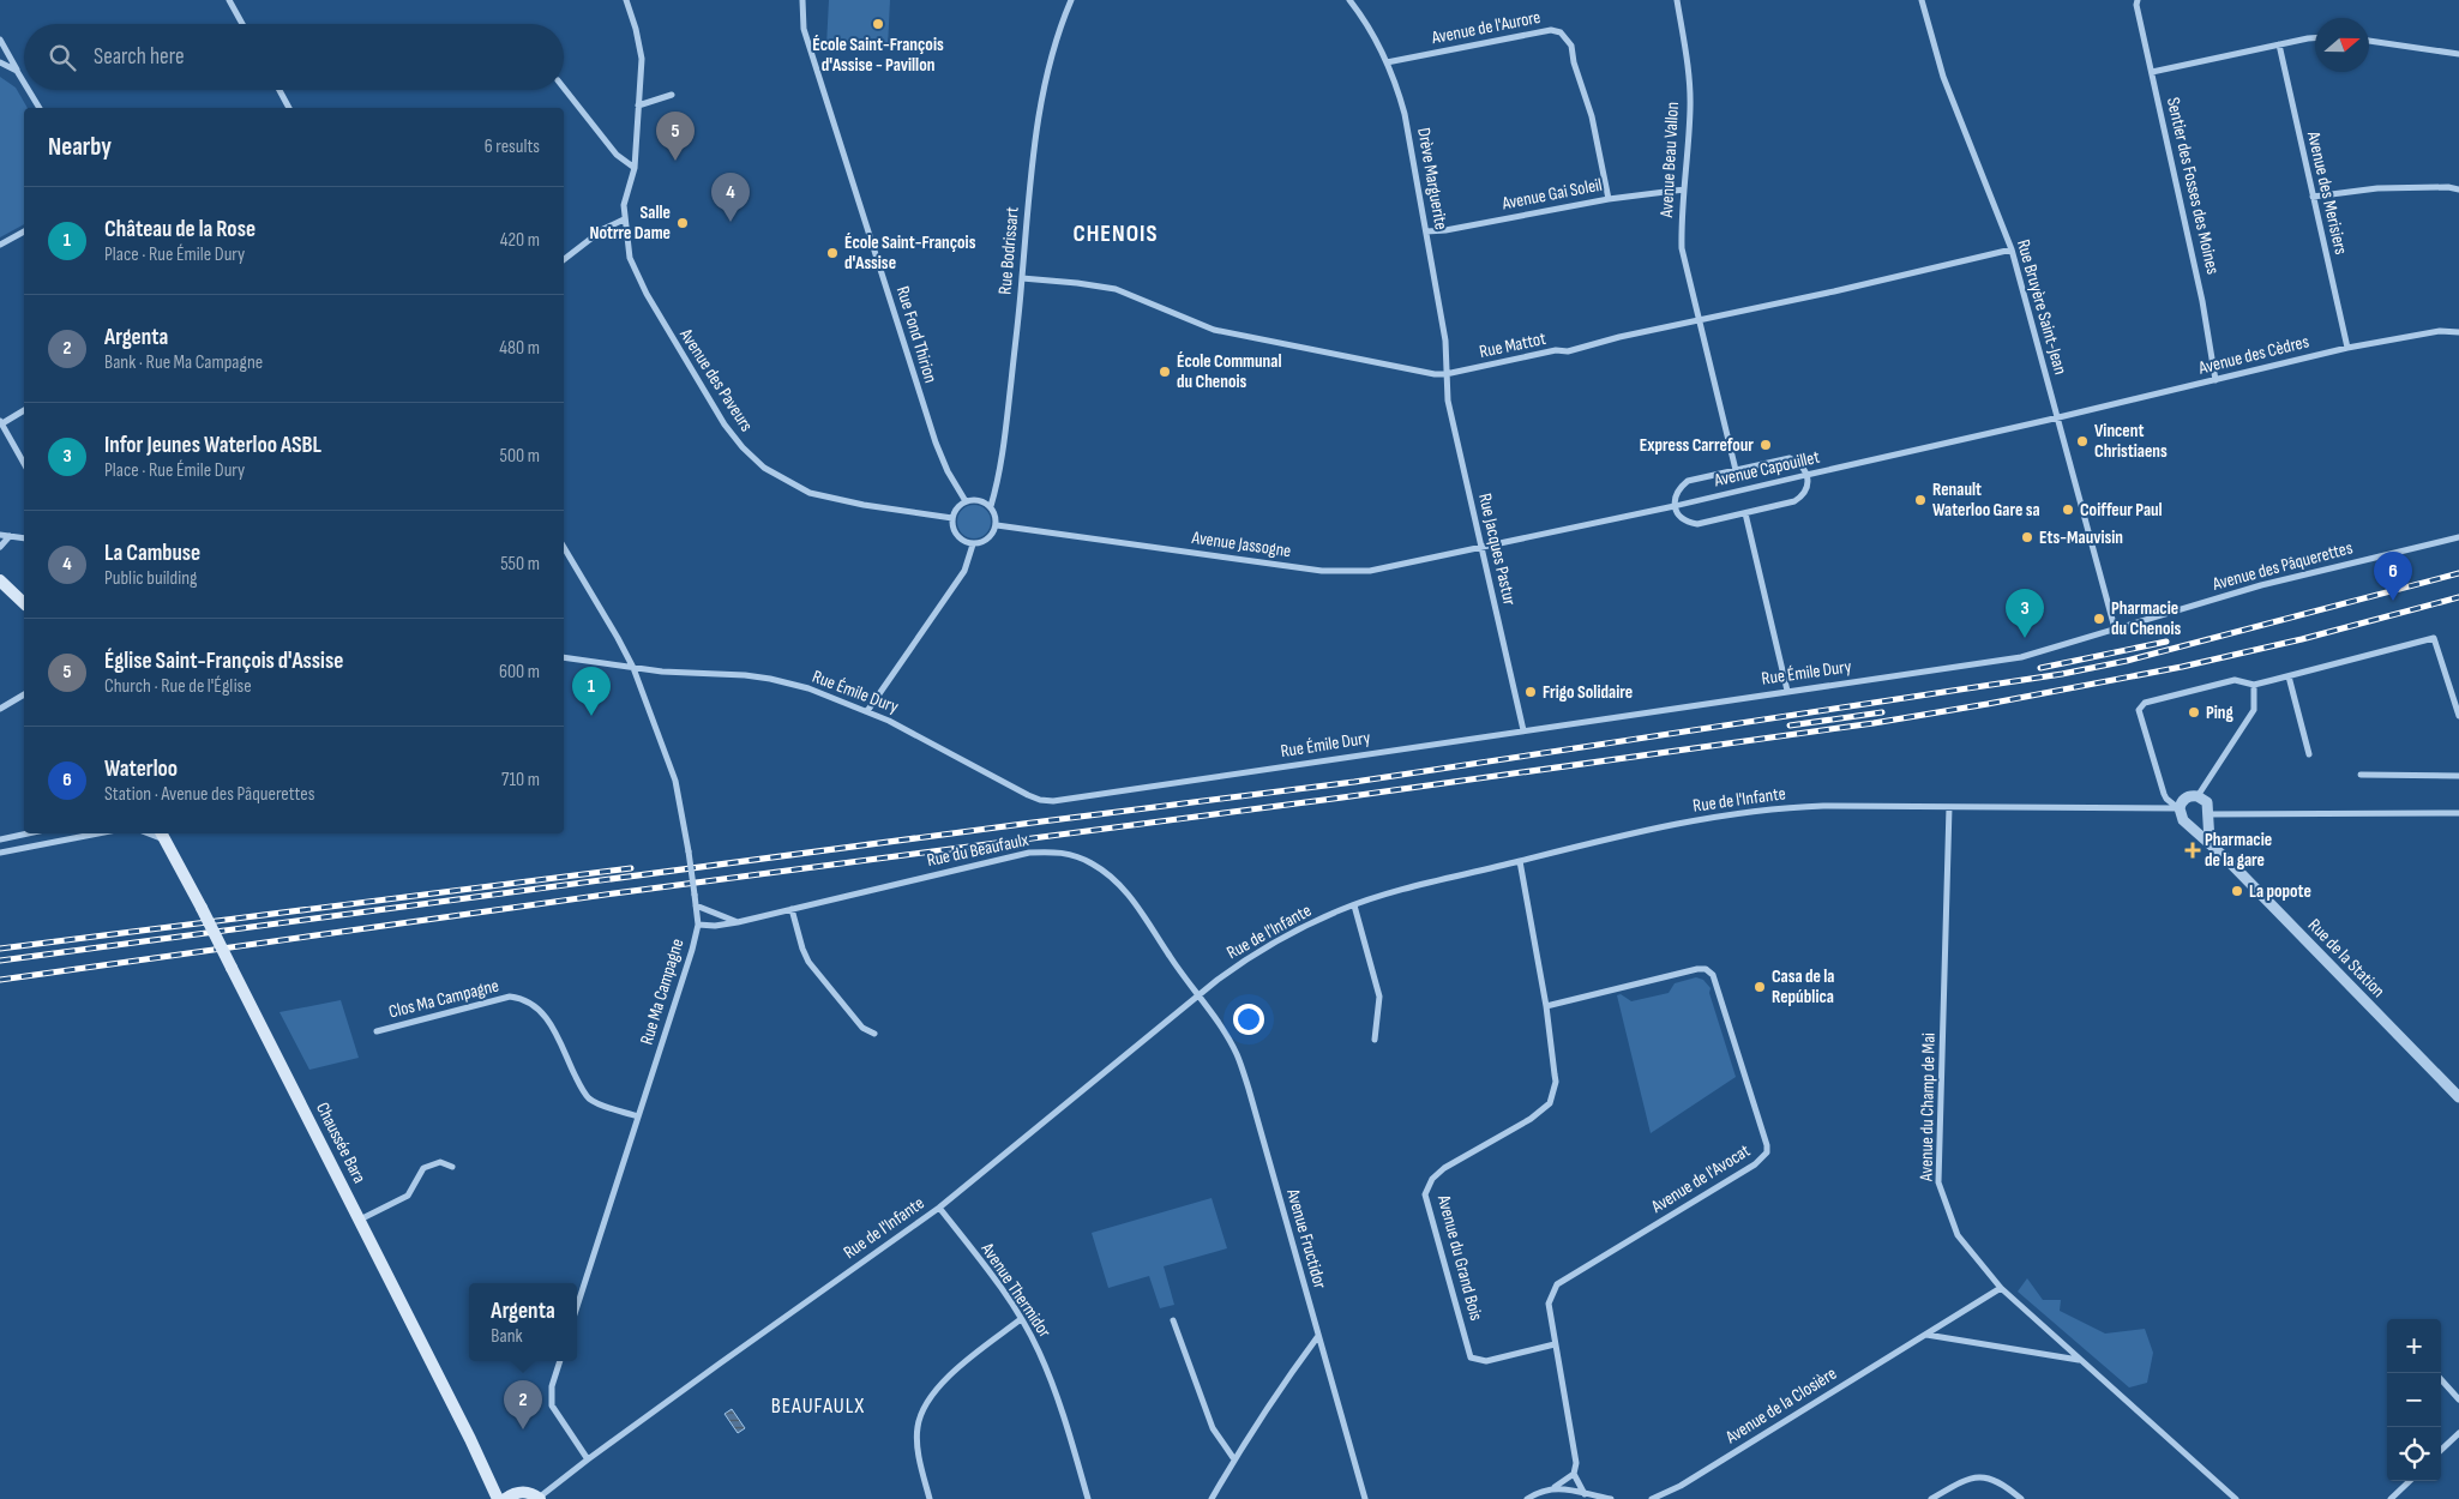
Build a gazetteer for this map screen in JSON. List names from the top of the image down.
{
  "streets": {
    "main road": ["Chaussée Bara"],
    "street": [
      "Avenue de l'Aurore",
      "Avenue Beau Vallon",
      "Drève Marguerite",
      "Sentier des Fosses des Moines",
      "Avenue des Merisiers",
      "Avenue Gai Soleil",
      "Rue Bodrissart",
      "Rue Bruyère Saint-Jean",
      "Rue Fond Thirion",
      "Rue Mattot",
      "Avenue des Cèdres",
      "Avenue des Paveurs",
      "Avenue Capouillet",
      "Avenue Jassogne",
      "Rue Jacques Pastur",
      "Avenue des Pâquerettes",
      "Rue Émile Dury",
      "Rue de l'Infante",
      "Rue du Beaufaulx",
      "Rue de la Station",
      "Rue Ma Campagne",
      "Clos Ma Campagne",
      "Avenue du Champ de Mai",
      "Avenue de l'Avocat",
      "Avenue Fructidor",
      "Avenue du Grand Bois",
      "Avenue Thermidor",
      "Avenue de la Closière"
    ]
  },
  "crossings": [
    ["Avenue de l'Aurore", "Drève Marguerite"],
    ["Avenue de l'Aurore", "Avenue Gai Soleil"],
    ["Avenue Beau Vallon", "Avenue Gai Soleil"],
    ["Avenue Beau Vallon", "Rue Mattot"],
    ["Drève Marguerite", "Avenue Gai Soleil"],
    ["Drève Marguerite", "Rue Mattot"],
    ["Drève Marguerite", "Rue Jacques Pastur"],
    ["Sentier des Fosses des Moines", "Avenue des Cèdres"],
    ["Avenue des Merisiers", "Avenue des Cèdres"],
    ["Rue Bodrissart", "Rue Fond Thirion"],
    ["Rue Bodrissart", "Rue Mattot"],
    ["Rue Bodrissart", "Avenue des Paveurs"],
    ["Rue Bodrissart", "Avenue Jassogne"],
    ["Rue Bruyère Saint-Jean", "Rue Mattot"],
    ["Rue Bruyère Saint-Jean", "Avenue des Cèdres"],
    ["Rue Bruyère Saint-Jean", "Avenue Capouillet"],
    ["Rue Bruyère Saint-Jean", "Avenue des Pâquerettes"],
    ["Rue Bruyère Saint-Jean", "Rue Émile Dury"],
    ["Rue Fond Thirion", "Avenue des Paveurs"],
    ["Rue Fond Thirion", "Avenue Jassogne"],
    ["Rue Mattot", "Rue Jacques Pastur"],
    ["Avenue des Cèdres", "Avenue Capouillet"],
    ["Avenue des Paveurs", "Avenue Jassogne"],
    ["Avenue Capouillet", "Avenue Jassogne"],
    ["Avenue Capouillet", "Rue Jacques Pastur"],
    ["Avenue Jassogne", "Rue Jacques Pastur"],
    ["Rue Jacques Pastur", "Rue Émile Dury"],
    ["Avenue des Pâquerettes", "Rue Émile Dury"],
    ["Rue Émile Dury", "Rue Ma Campagne"],
    ["Rue de l'Infante", "Rue du Beaufaulx"],
    ["Rue de l'Infante", "Rue de la Station"],
    ["Rue de l'Infante", "Avenue du Champ de Mai"],
    ["Rue de l'Infante", "Avenue Fructidor"],
    ["Rue de l'Infante", "Avenue du Grand Bois"],
    ["Rue de l'Infante", "Avenue Thermidor"],
    ["Rue du Beaufaulx", "Rue Ma Campagne"],
    ["Rue du Beaufaulx", "Avenue Fructidor"],
    ["Rue Ma Campagne", "Clos Ma Campagne"],
    ["Avenue du Champ de Mai", "Avenue de la Closière"],
    ["Avenue de l'Avocat", "Avenue du Grand Bois"]
  ],
  "districts": ["CHENOIS", "BEAUFAULX"],
  "places": {
    "other": [
      "École Saint-François d'Assise - Pavillon",
      "Salle Notrre Dame",
      "École Saint-François d'Assise",
      "École Communal du Chenois",
      "Vincent Christiaens",
      "Express Carrefour",
      "Renault Waterloo Gare sa",
      "Coiffeur Paul",
      "Ets-Mauvisin",
      "Pharmacie du Chenois",
      "Frigo Solidaire",
      "Ping",
      "La popote",
      "Casa de la República"
    ],
    "health": ["Pharmacie de la gare"]
  },
  "north": "right",
  "page": {
    "search": "Search here",
    "heading": ["Nearby", "6 results"],
    "pins": [
      "5",
      "4",
      "6",
      "3",
      "1",
      "2"
    ],
    "list": [
      {
        "mark": "1",
        "name": "Château de la Rose",
        "note": "Place · Rue Émile Dury",
        "value": "420 m"
      },
      {
        "mark": "2",
        "name": "Argenta",
        "note": "Bank · Rue Ma Campagne",
        "value": "480 m"
      },
      {
        "mark": "3",
        "name": "Infor Jeunes Waterloo ASBL",
        "note": "Place · Rue Émile Dury",
        "value": "500 m"
      },
      {
        "mark": "4",
        "name": "La Cambuse",
        "note": "Public building",
        "value": "550 m"
      },
      {
        "mark": "5",
        "name": "Église Saint-François d'Assise",
        "note": "Church · Rue de l'Église",
        "value": "600 m"
      },
      {
        "mark": "6",
        "name": "Waterloo",
        "note": "Station · Avenue des Pâquerettes",
        "value": "710 m"
      }
    ],
    "popup": ["Argenta", "Bank"],
    "map_buttons": ["+", "−"]
  }
}
